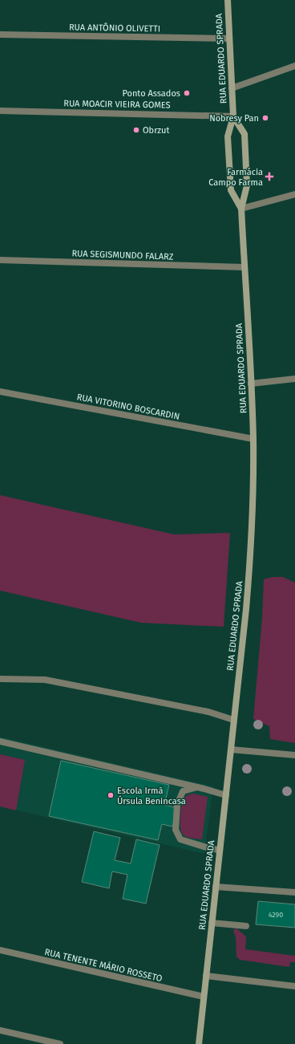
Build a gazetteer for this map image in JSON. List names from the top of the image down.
{
  "streets": {
    "main road": ["RUA EDUARDO SPRADA"],
    "street": [
      "RUA ANTÔNIO OLIVETTI",
      "RUA MOACIR VIEIRA GOMES",
      "RUA SEGISMUNDO FALARZ",
      "RUA VITORINO BOSCARDIN",
      "RUA TENENTE MÁRIO ROSSETO"
    ]
  },
  "crossings": [
    ["RUA ANTÔNIO OLIVETTI", "RUA EDUARDO SPRADA"],
    ["RUA EDUARDO SPRADA", "RUA MOACIR VIEIRA GOMES"],
    ["RUA EDUARDO SPRADA", "RUA SEGISMUNDO FALARZ"],
    ["RUA EDUARDO SPRADA", "RUA VITORINO BOSCARDIN"],
    ["RUA EDUARDO SPRADA", "RUA TENENTE MÁRIO ROSSETO"]
  ],
  "places": {
    "other": [
      "Ponto Assados",
      "Nobresy Pan",
      "Obrzut",
      "Escola Irmã Úrsula Benincasa"
    ],
    "health": ["Farmácia Campo Farma"]
  },
  "house_numbers": ["4290"]
}
